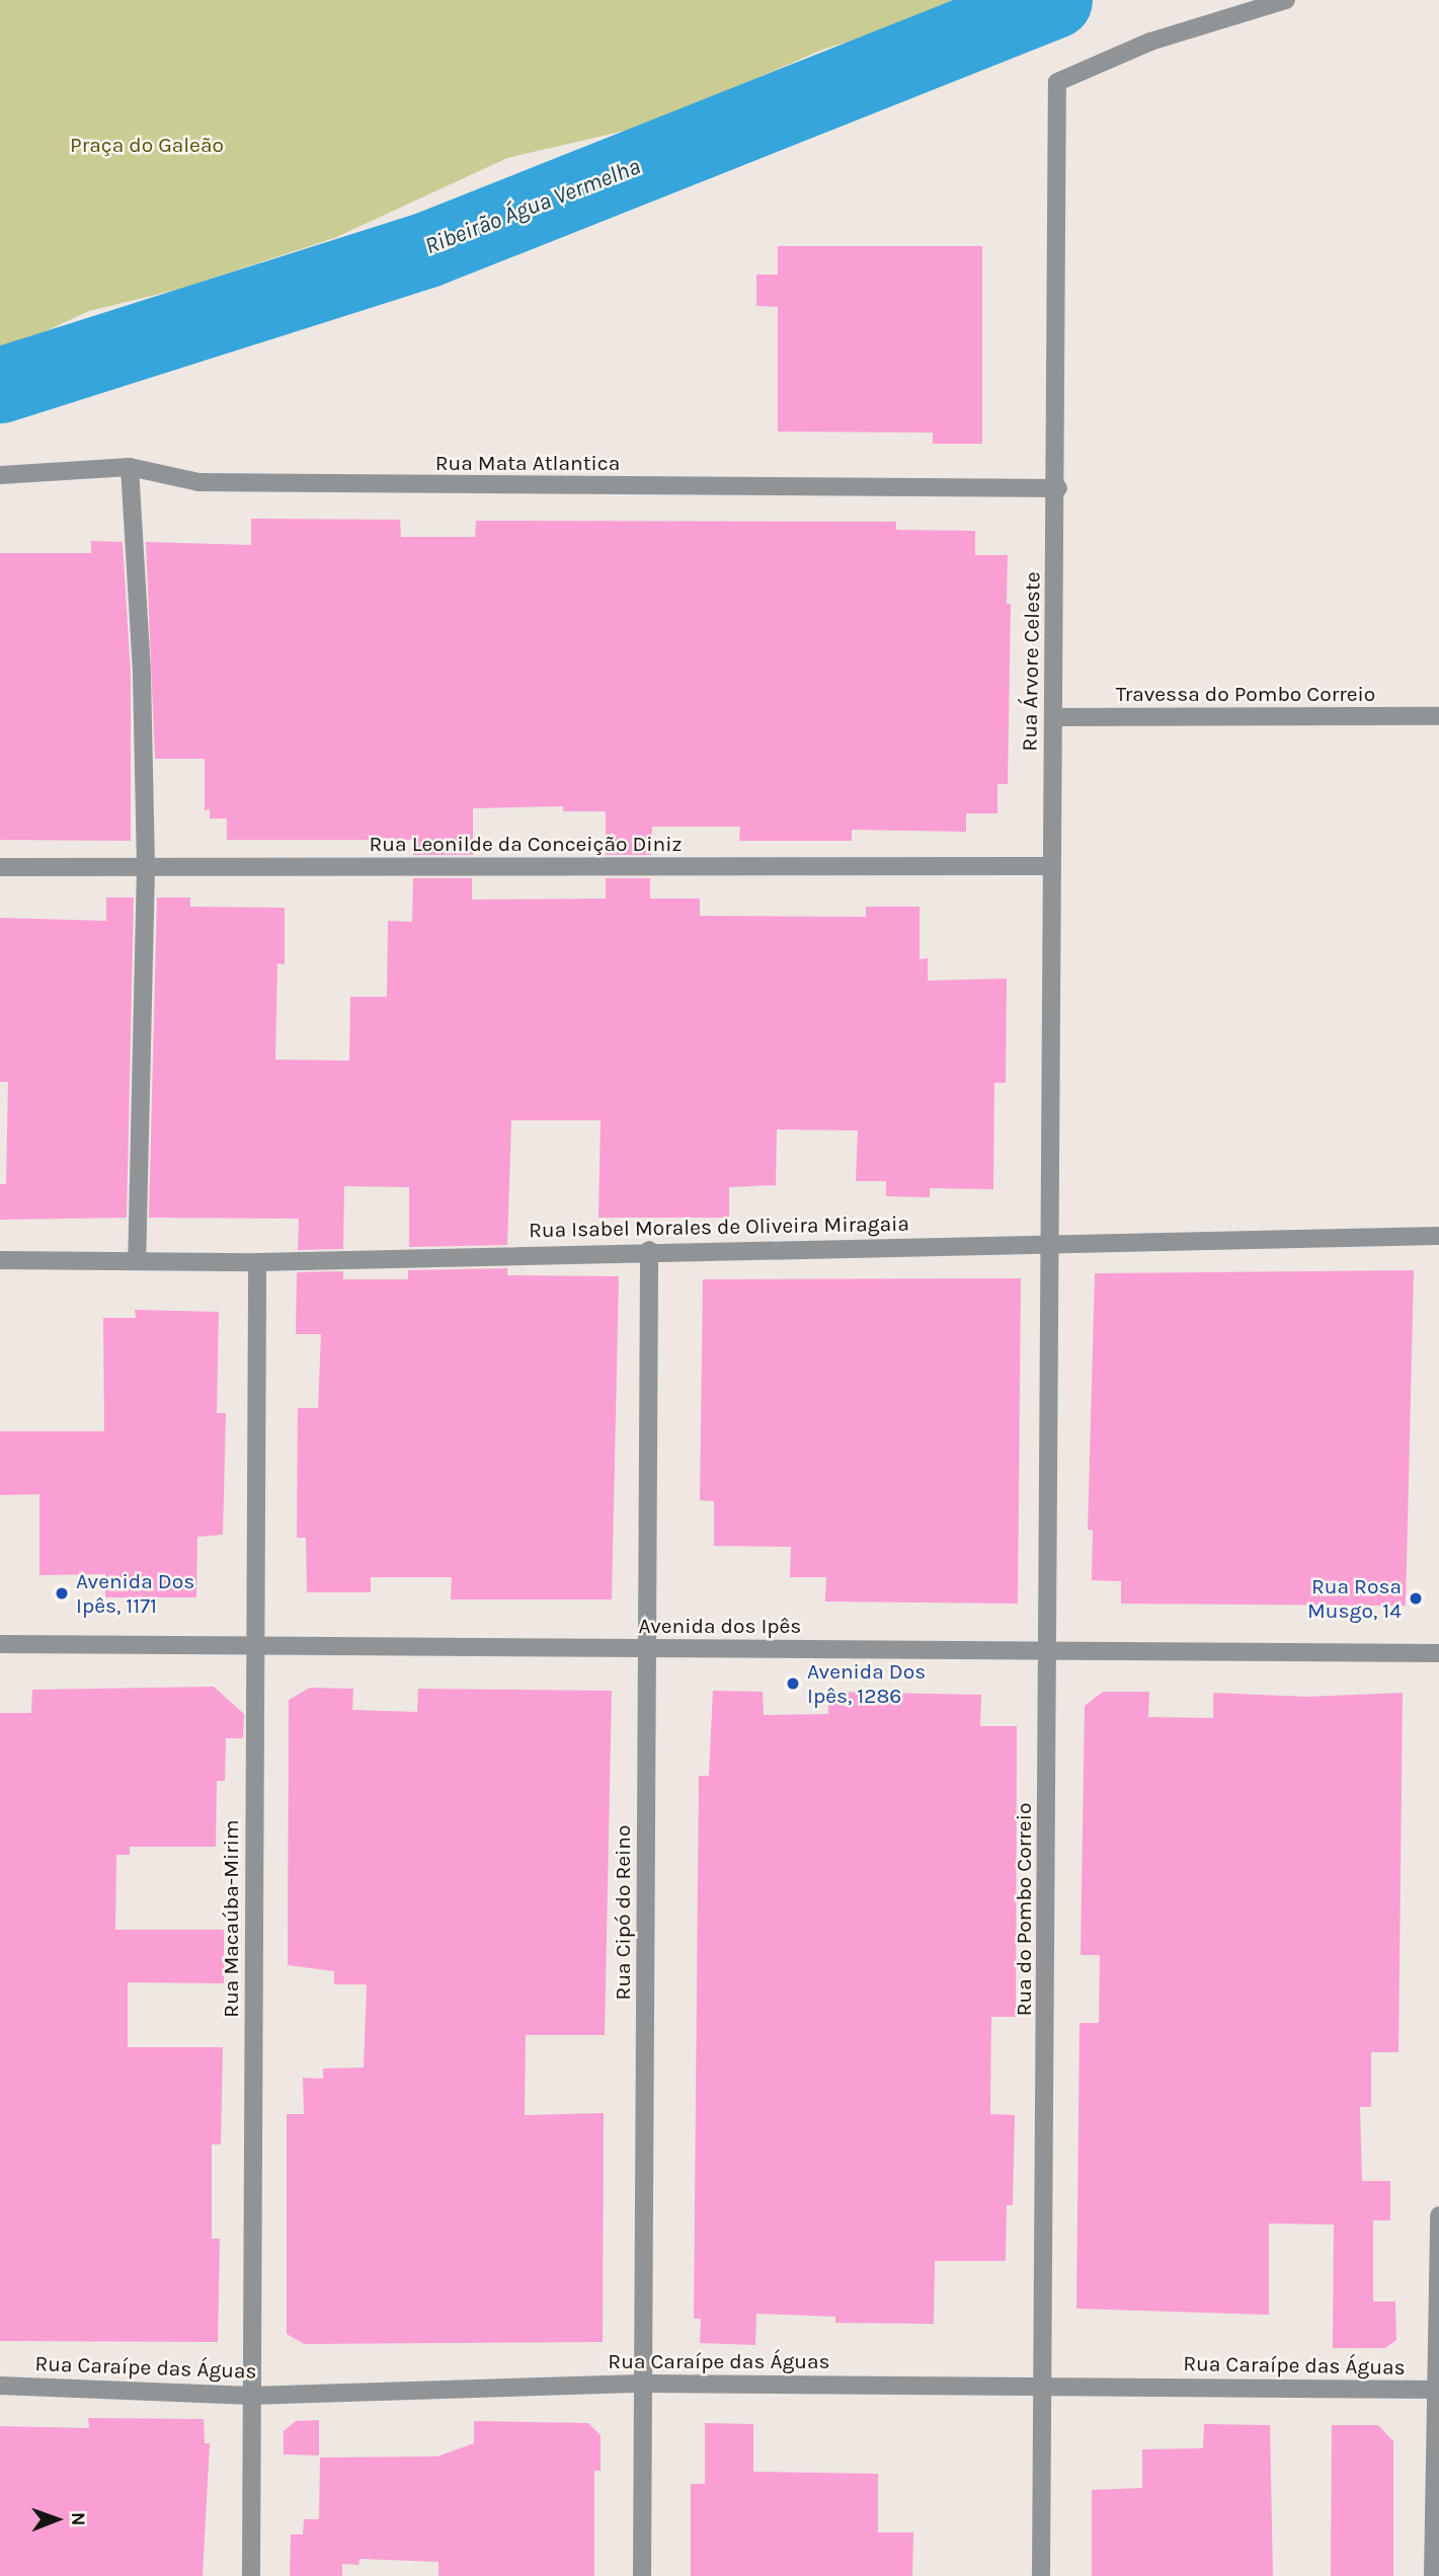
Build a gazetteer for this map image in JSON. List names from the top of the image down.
{
  "streets": {
    "street": [
      "Rua Mata Atlantica",
      "Rua Árvore Celeste",
      "Travessa do Pombo Correio",
      "Rua Leonilde da Conceição Diniz",
      "Rua Isabel Morales de Oliveira Miragaia",
      "Avenida dos Ipês",
      "Rua do Pombo Correio",
      "Rua Cipó do Reino",
      "Rua Macaúba-Mirim",
      "Rua Caraípe das Águas"
    ]
  },
  "crossings": [
    ["Rua Mata Atlantica", "Rua Árvore Celeste"],
    ["Rua Árvore Celeste", "Travessa do Pombo Correio"],
    ["Rua Árvore Celeste", "Rua Leonilde da Conceição Diniz"],
    ["Rua Árvore Celeste", "Rua Isabel Morales de Oliveira Miragaia"],
    ["Rua Árvore Celeste", "Rua do Pombo Correio"],
    ["Rua Isabel Morales de Oliveira Miragaia", "Rua do Pombo Correio"],
    ["Rua Isabel Morales de Oliveira Miragaia", "Rua Cipó do Reino"],
    ["Rua Isabel Morales de Oliveira Miragaia", "Rua Macaúba-Mirim"],
    ["Avenida dos Ipês", "Rua do Pombo Correio"],
    ["Avenida dos Ipês", "Rua Cipó do Reino"],
    ["Avenida dos Ipês", "Rua Macaúba-Mirim"],
    ["Rua do Pombo Correio", "Rua Caraípe das Águas"],
    ["Rua Cipó do Reino", "Rua Caraípe das Águas"],
    ["Rua Macaúba-Mirim", "Rua Caraípe das Águas"]
  ],
  "water": ["Ribeirão Água Vermelha"],
  "parks": ["Praça do Galeão"],
  "places": ["Avenida Dos Ipês, 1171", "Rua Rosa Musgo, 14", "Avenida Dos Ipês, 1286"],
  "north": "right"
}
